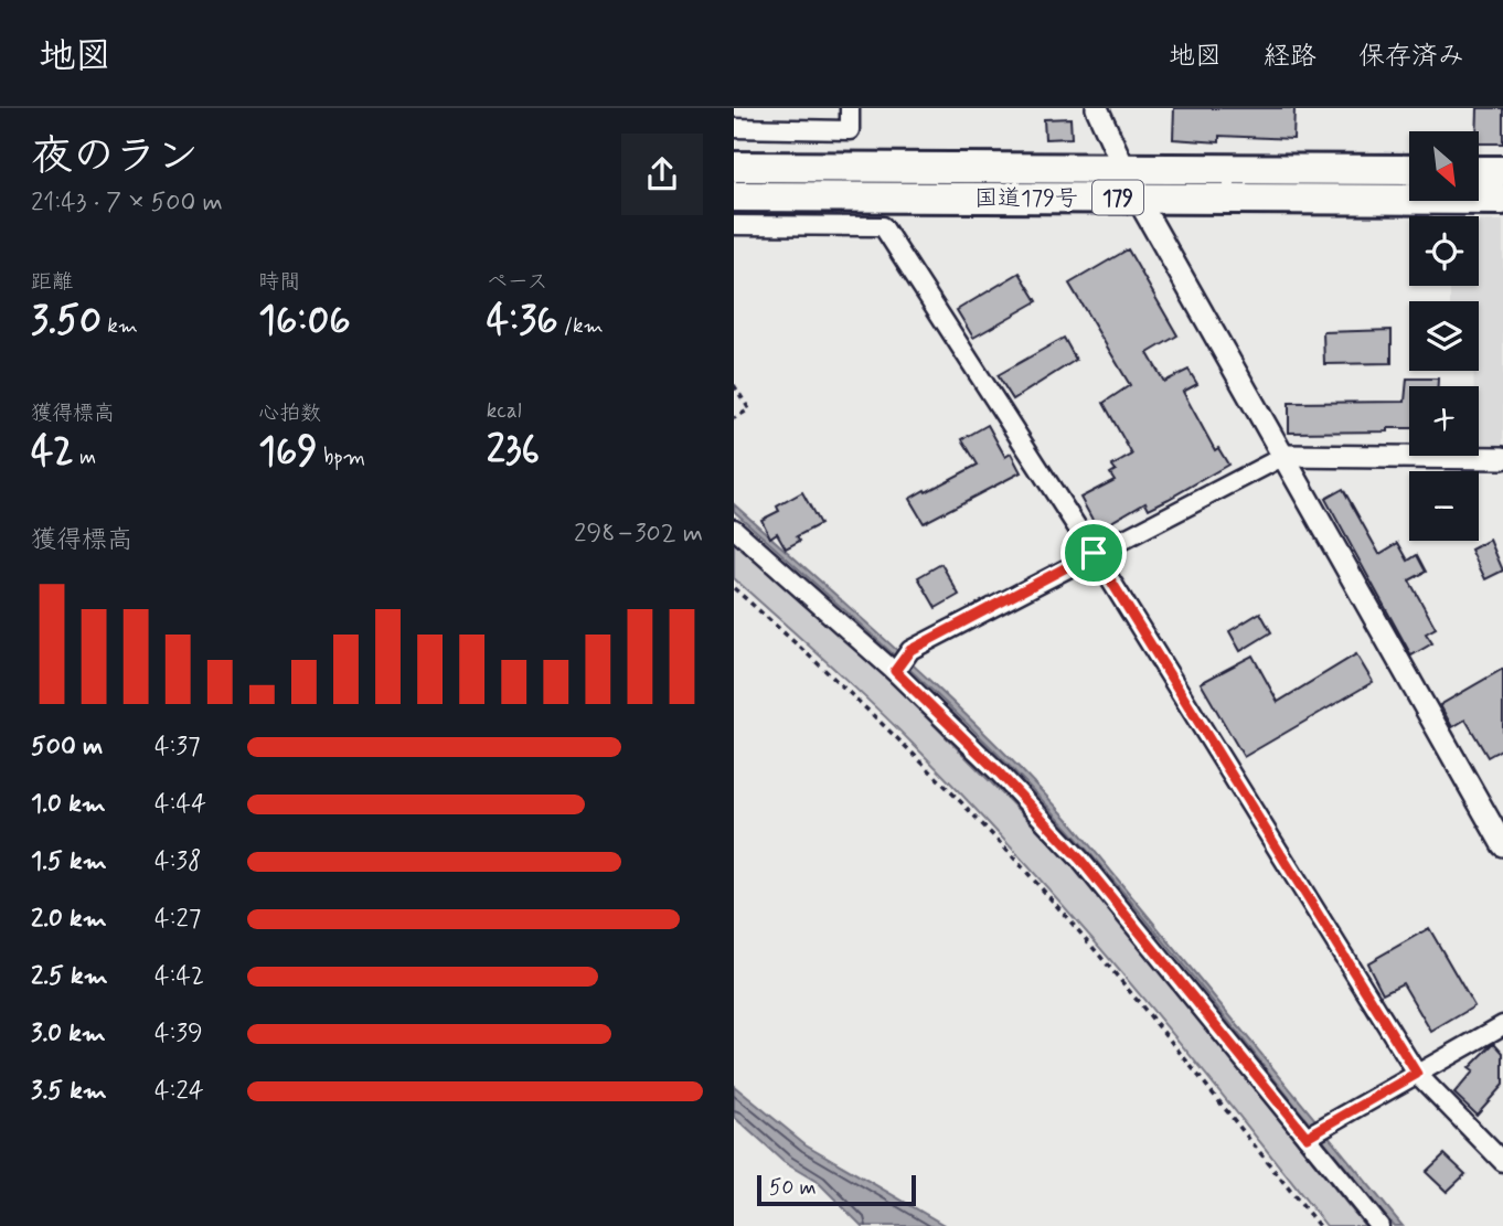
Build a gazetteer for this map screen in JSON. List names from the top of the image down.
{
  "streets": {
    "highway": ["国道179号", "179"]
  },
  "scale_bar": "50 m",
  "north": "bottom right",
  "page": {
    "header": "地図",
    "nav": ["地図", "経路", "保存済み"],
    "heading": ["夜のラン", "21:43 · 7 × 500 m"],
    "map_buttons": ["+", "−"],
    "stats": [
      ["距離", "3.50 km"],
      ["時間", "16:06"],
      ["ペース", "4:36 /km"],
      ["獲得標高", "42 m"],
      ["心拍数", "169 bpm"],
      ["kcal", "236"]
    ],
    "chart": ["獲得標高", "298–302 m"],
    "list": [
      {
        "name": "500 m",
        "note": "4:37"
      },
      {
        "name": "1.0 km",
        "note": "4:44"
      },
      {
        "name": "1.5 km",
        "note": "4:38"
      },
      {
        "name": "2.0 km",
        "note": "4:27"
      },
      {
        "name": "2.5 km",
        "note": "4:42"
      },
      {
        "name": "3.0 km",
        "note": "4:39"
      },
      {
        "name": "3.5 km",
        "note": "4:24"
      }
    ],
    "scale": "50 m"
  }
}
